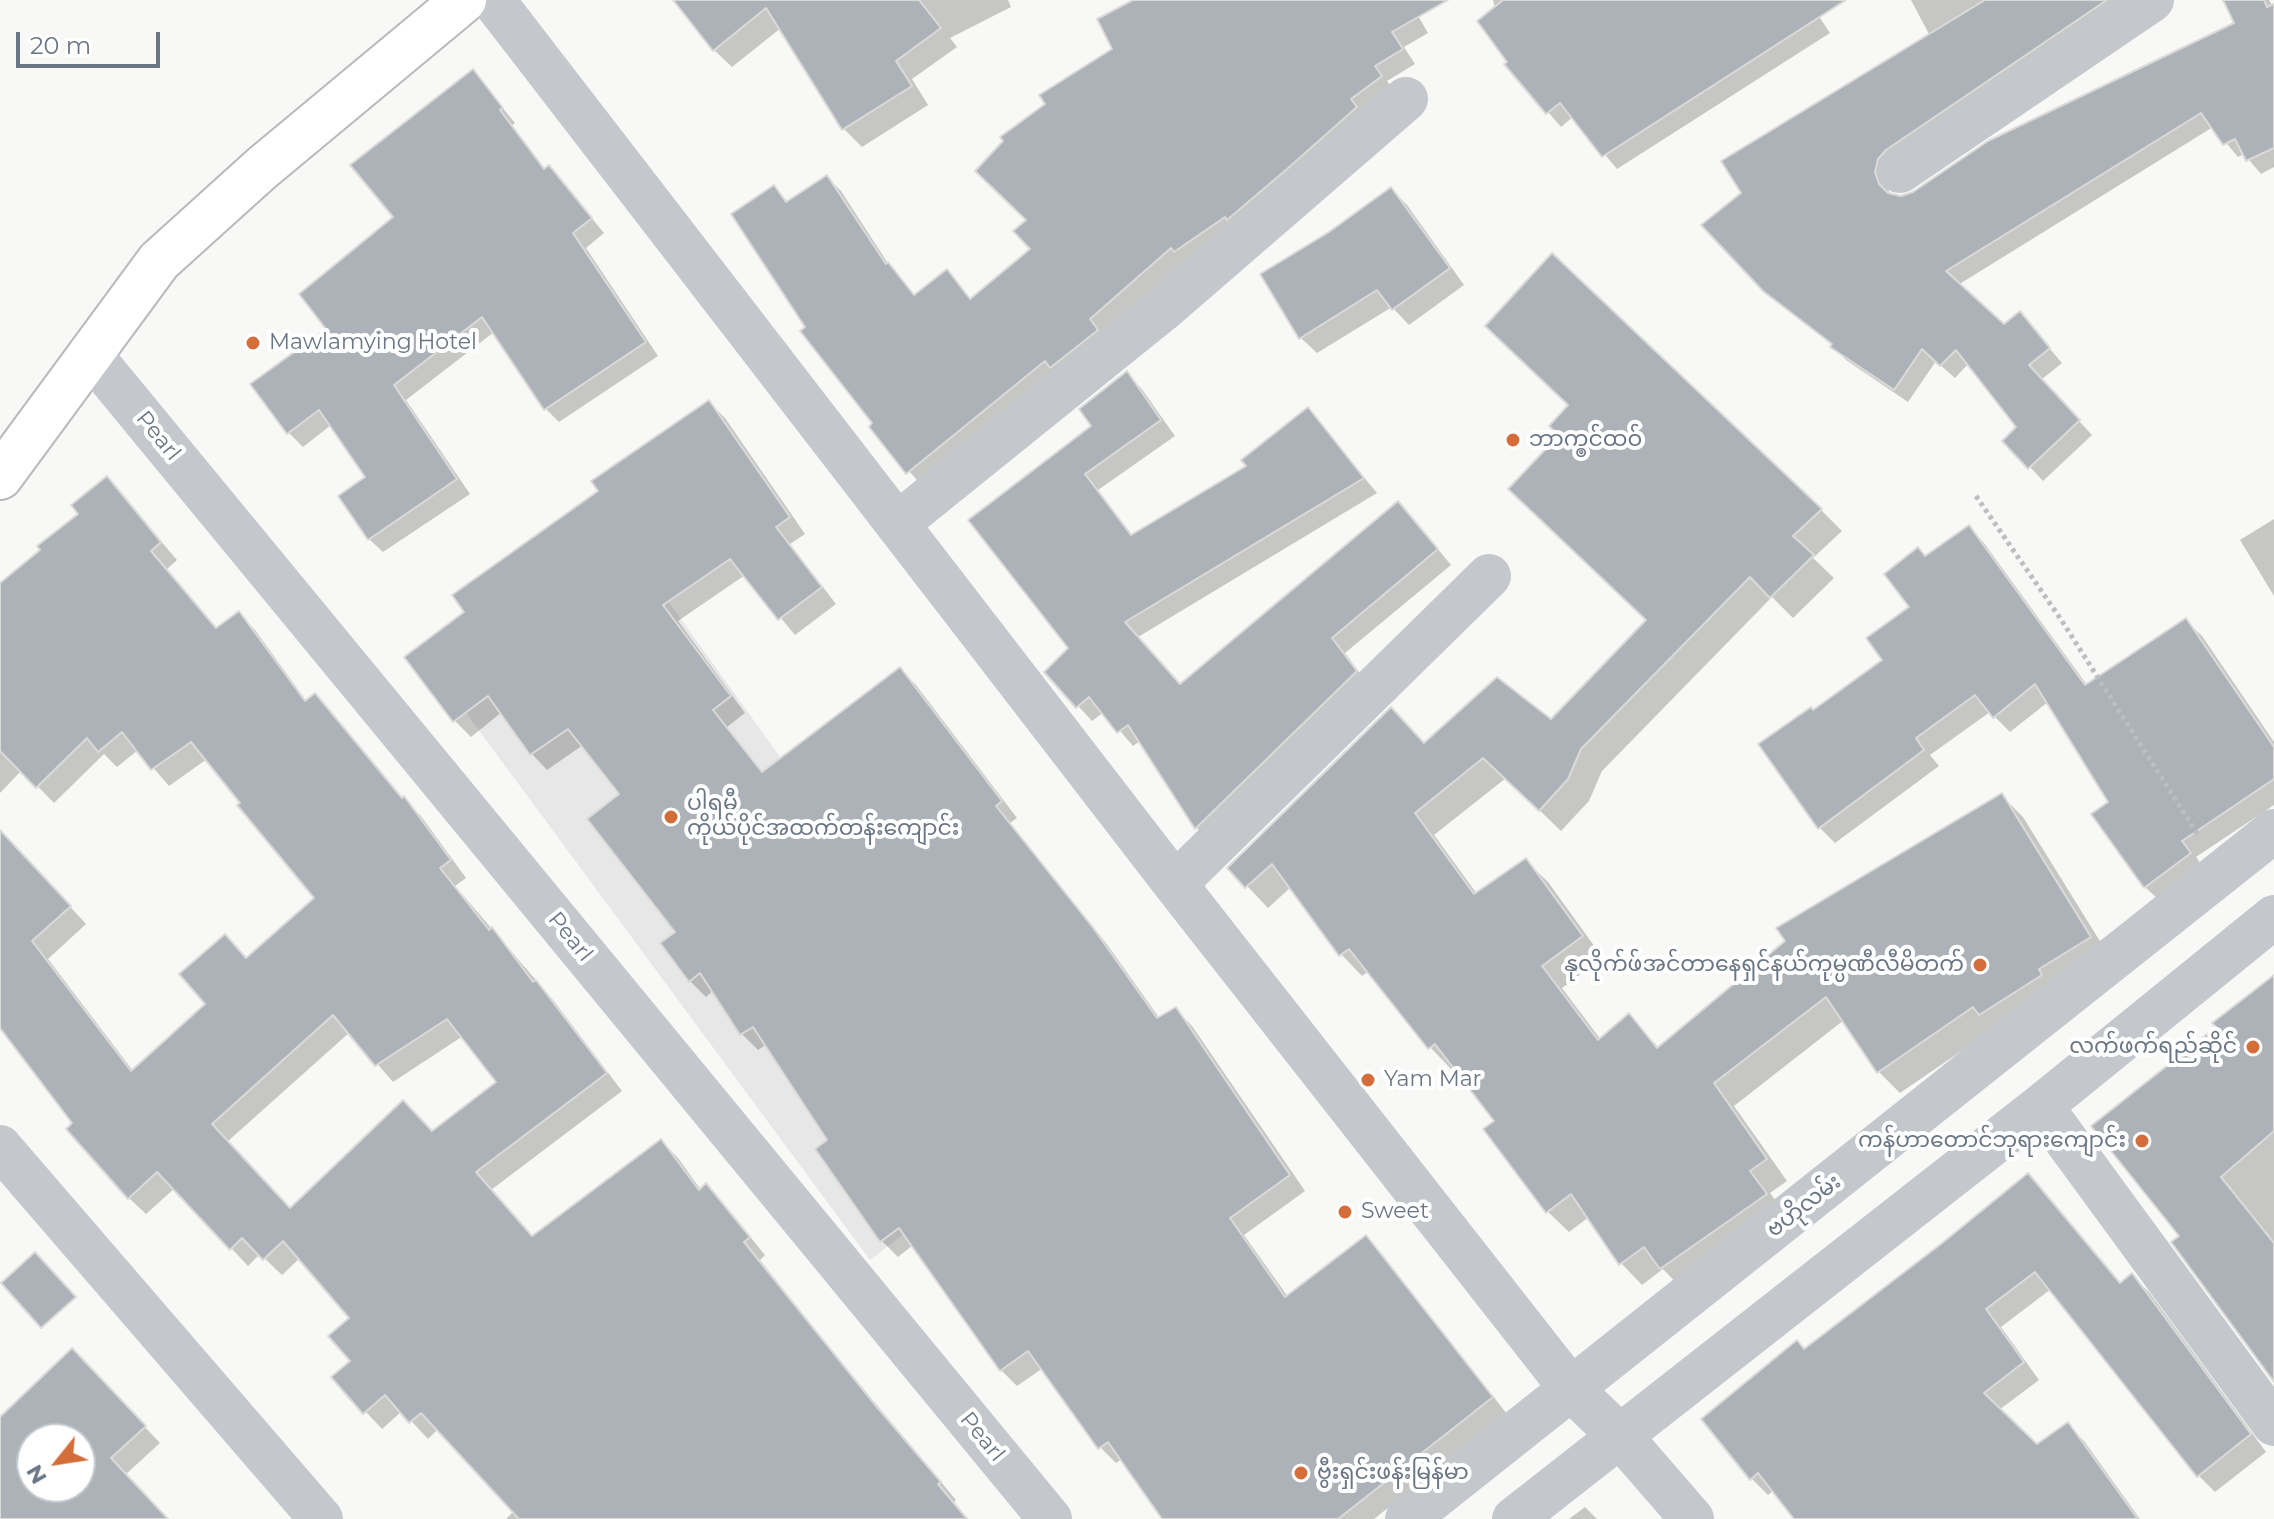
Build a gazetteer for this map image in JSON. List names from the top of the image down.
{
  "streets": {
    "street": ["Pearl", "ဗဟိုလမ်း"]
  },
  "places": [
    "Mawlamying Hotel",
    "ဘာက္ၜၚ်ထဝ်",
    "ပါရမီ ကိုယ်ပိုင်အထက်တန်းကျောင်း",
    "နုလိုက်ဖ်အင်တာနေရှင်နယ်ကုမ္ပဏီလီမိတက်",
    "လက်ဖက်ရည်ဆိုင်",
    "Yam Mar",
    "ကန်ဟာတောင်ဘုရားကျောင်း",
    "Sweet",
    "ဗွီးရှင်းဖန်းမြန်မာ"
  ],
  "scale_bar": "20 m",
  "north": "bottom left"
}
